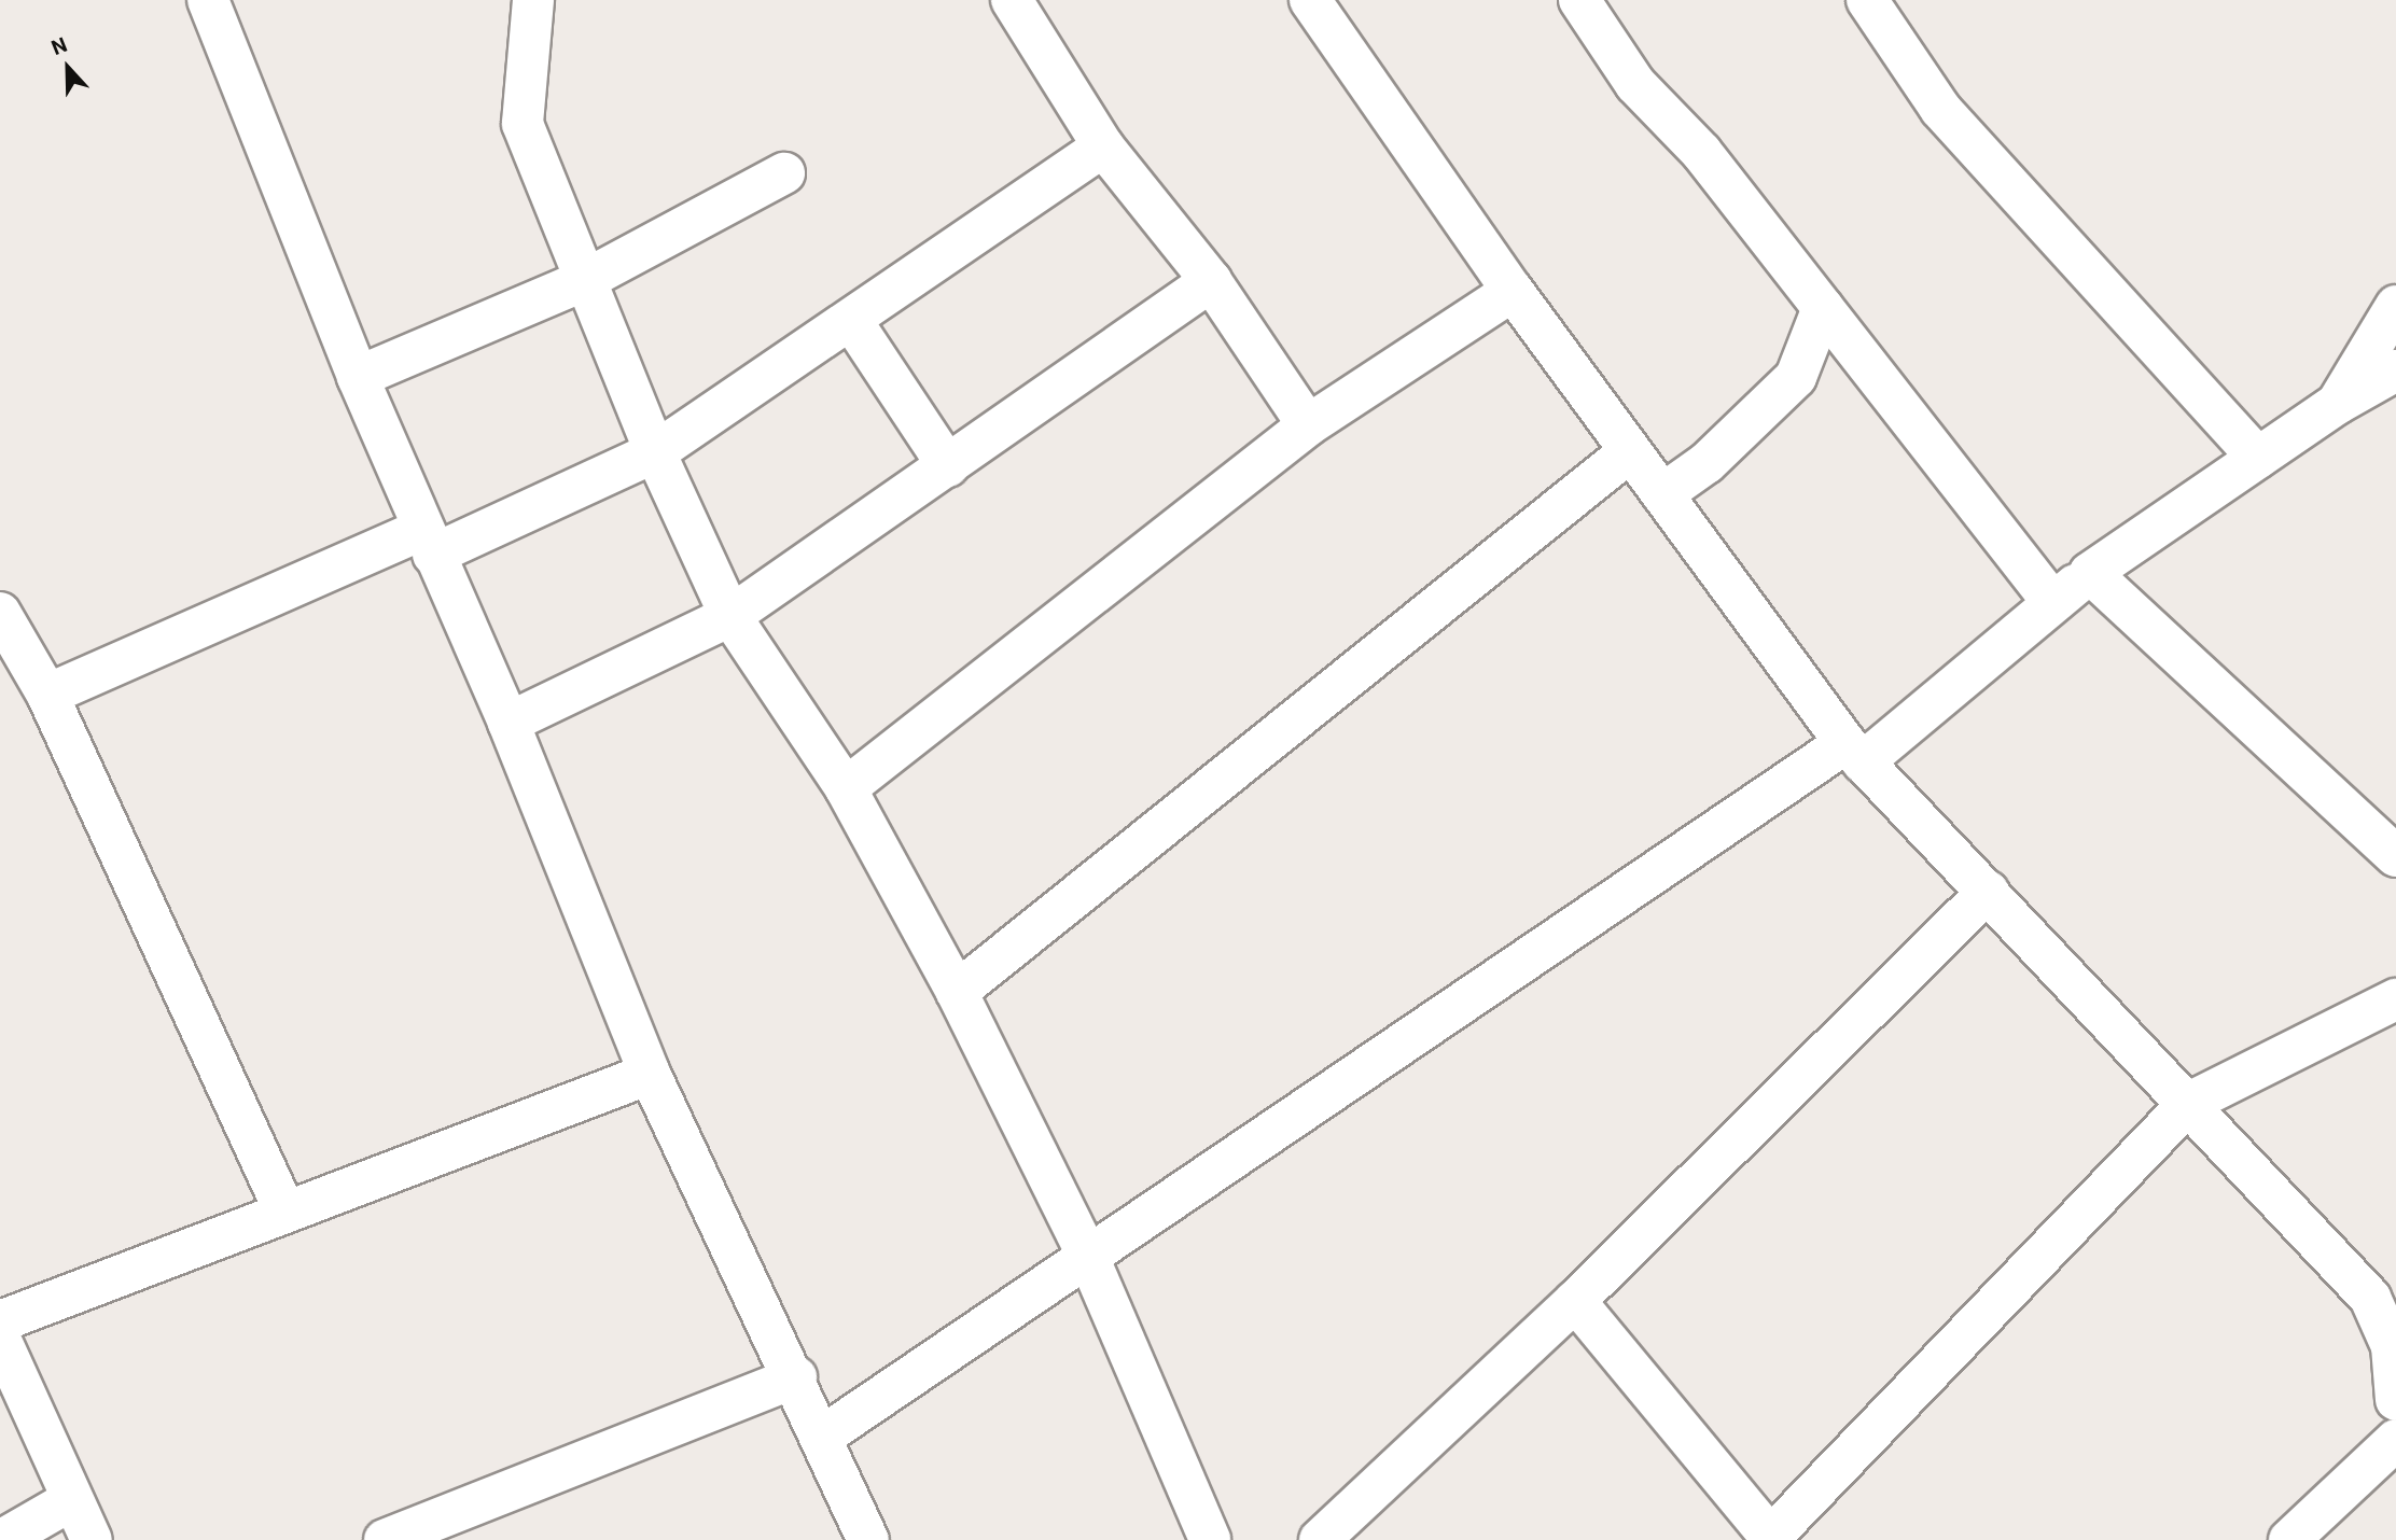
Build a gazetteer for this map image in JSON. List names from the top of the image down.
{
  "north": "top"
}
